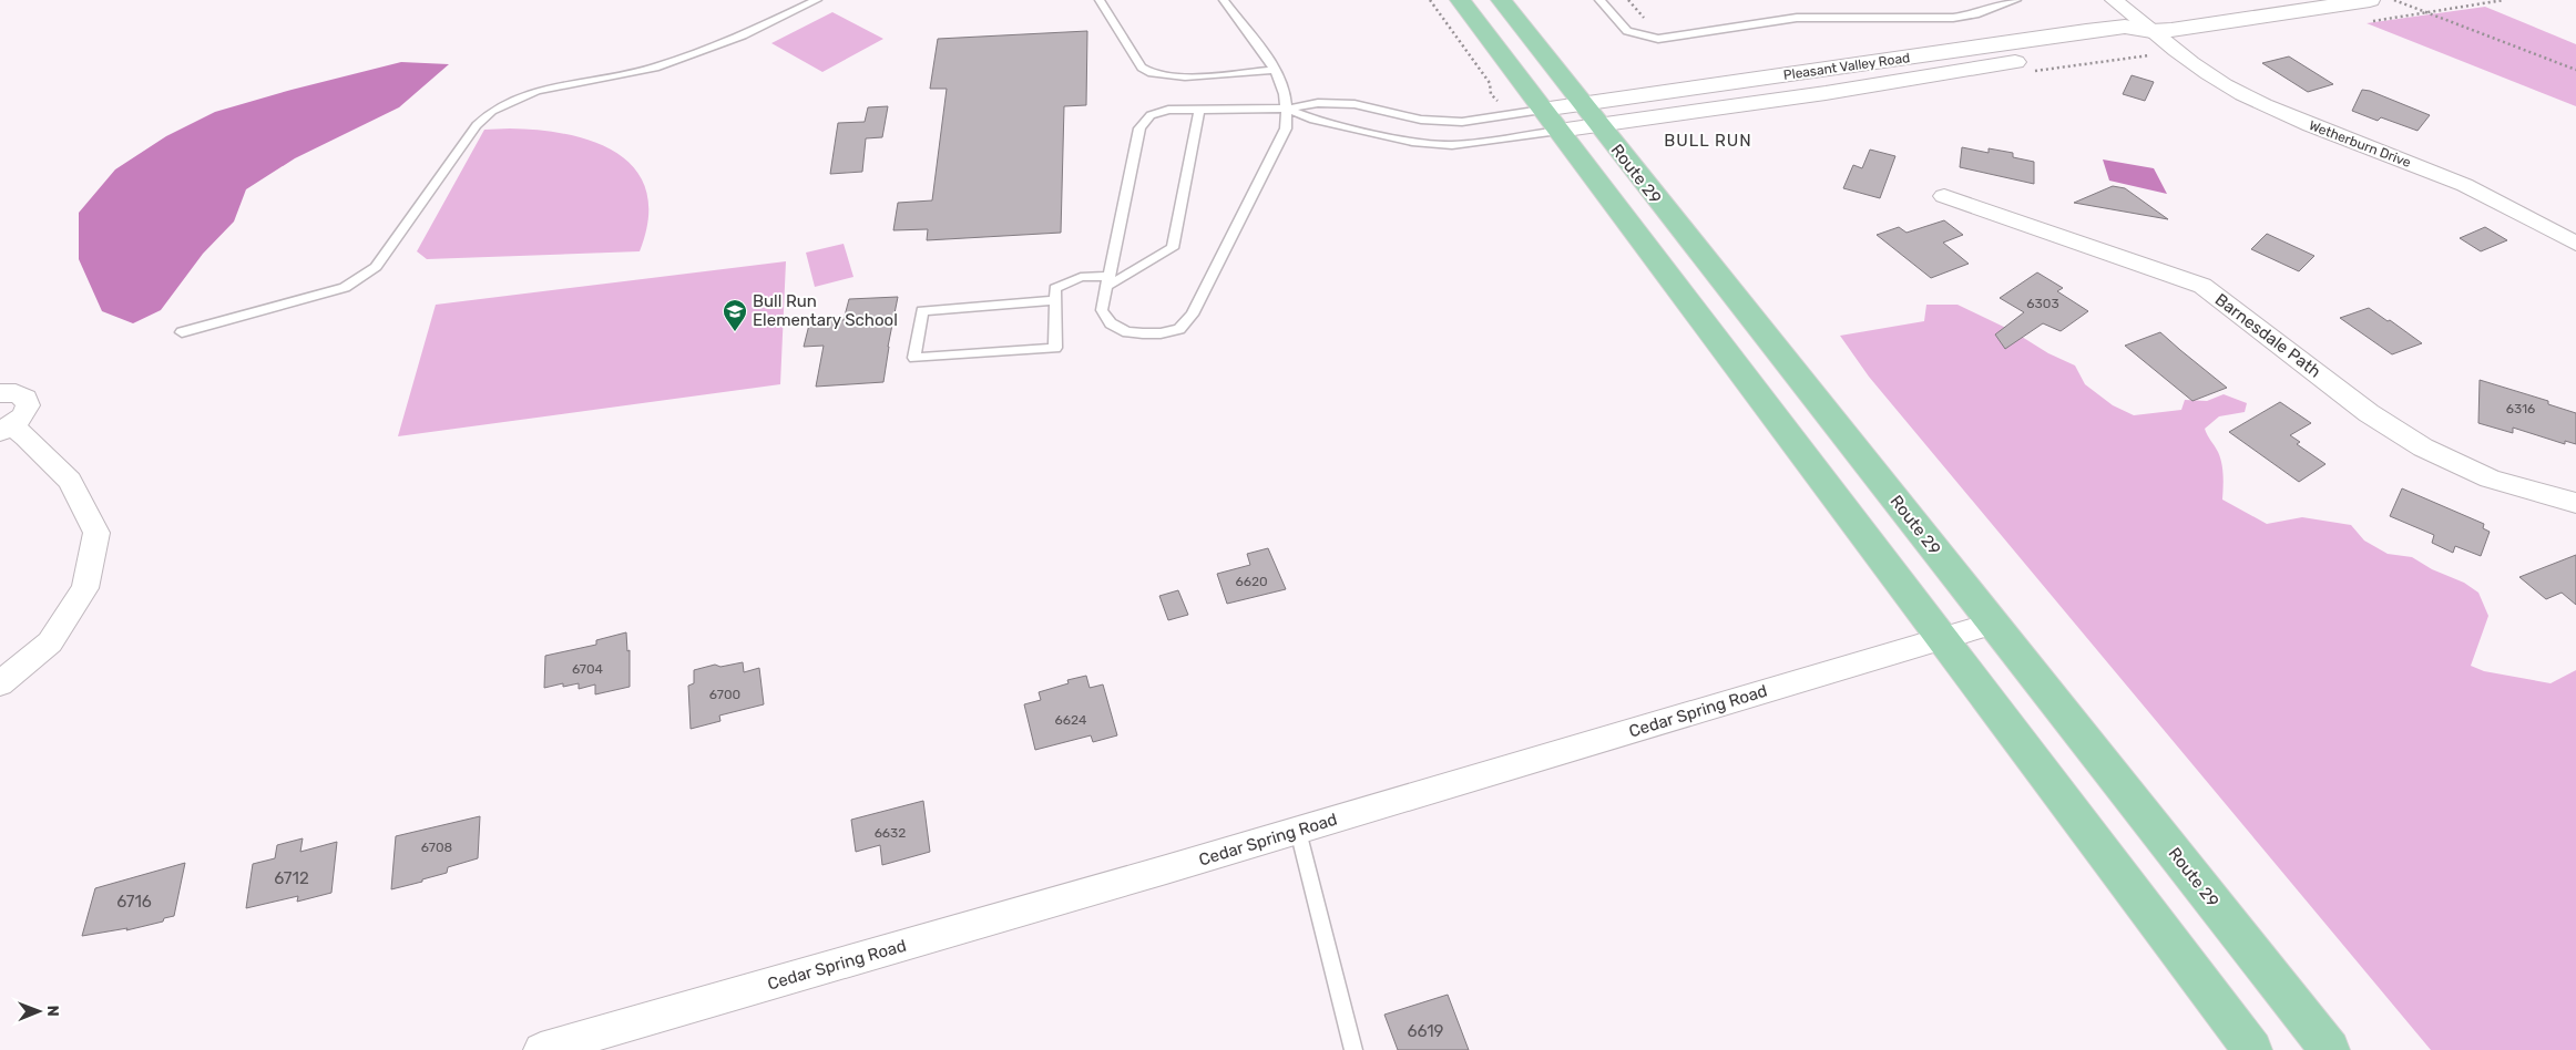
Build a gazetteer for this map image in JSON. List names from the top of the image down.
{
  "streets": {
    "main road": ["Pleasant Valley Road", "Route 29"],
    "street": ["Wetherburn Drive", "Barnesdale Path", "Cedar Spring Road"]
  },
  "crossings": [
    ["Pleasant Valley Road", "Wetherburn Drive"],
    ["Pleasant Valley Road", "Route 29"],
    ["Route 29", "Cedar Spring Road"]
  ],
  "districts": ["BULL RUN"],
  "places": {
    "school or university": ["Bull Run Elementary School"]
  },
  "house_numbers": [
    "6303",
    "6316",
    "6620",
    "6704",
    "6700",
    "6624",
    "6632",
    "6708",
    "6712",
    "6716",
    "6619"
  ],
  "north": "right"
}
